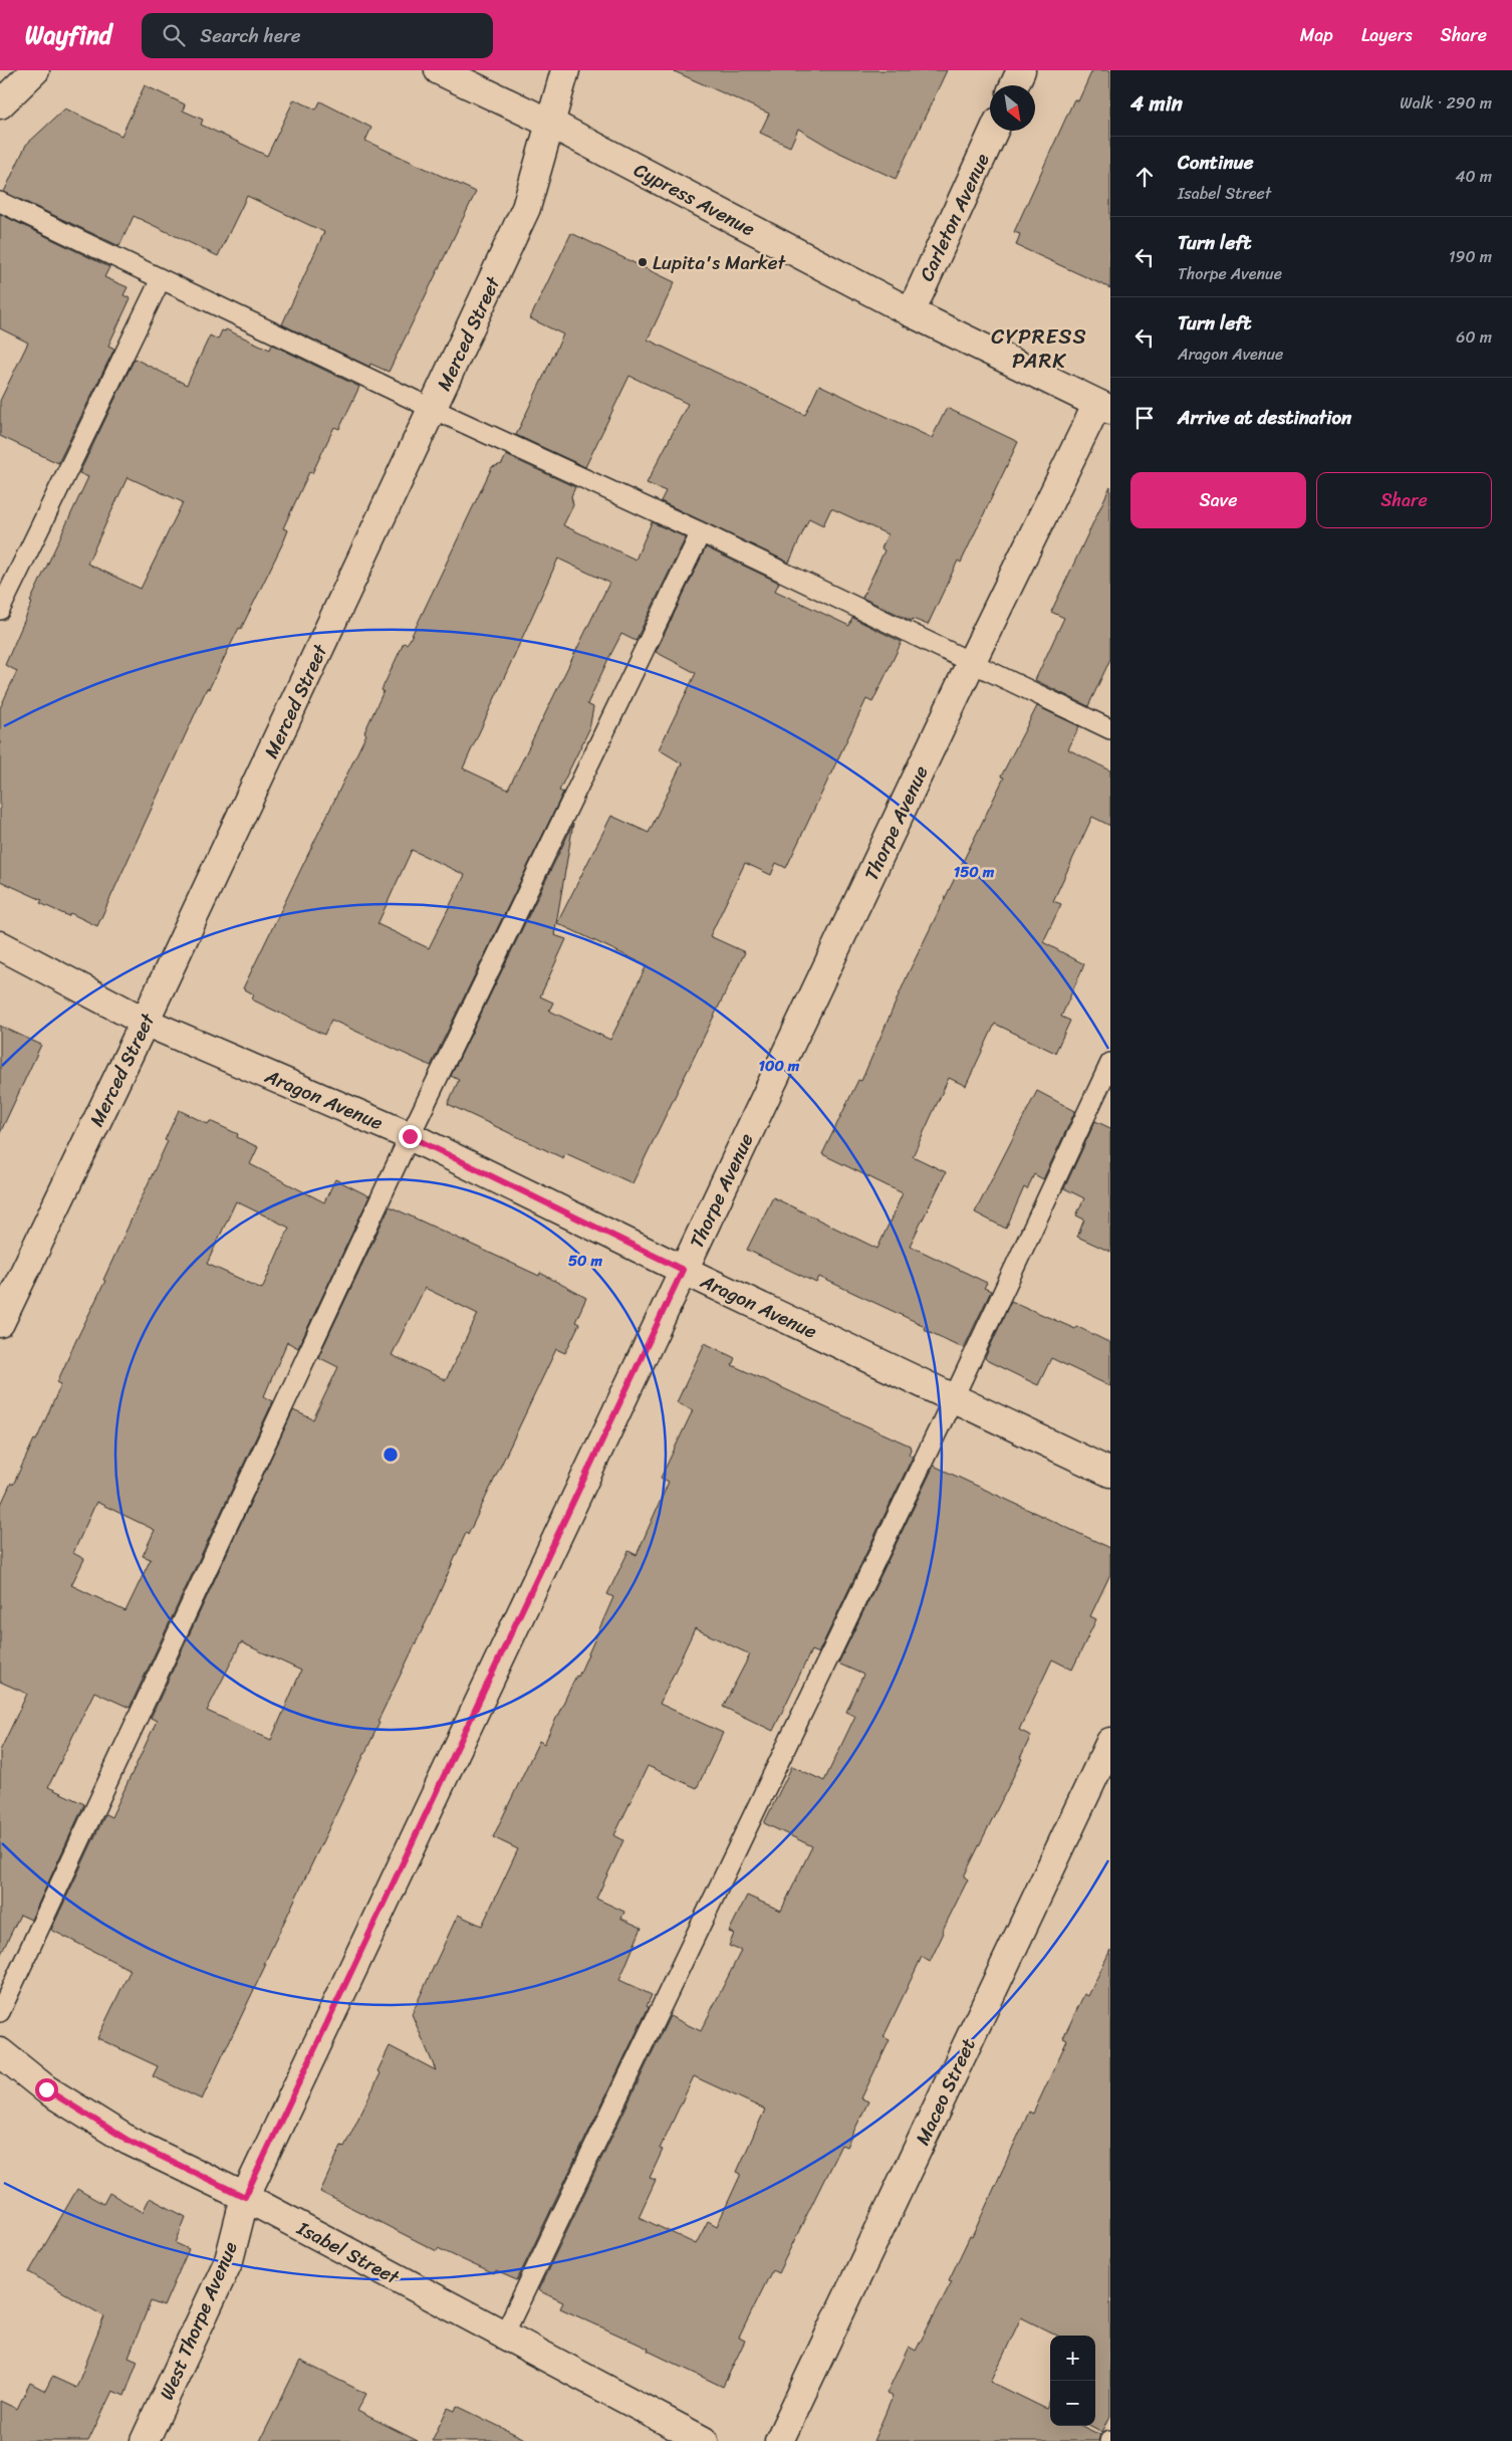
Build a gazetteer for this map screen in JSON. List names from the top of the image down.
{
  "streets": {
    "street": [
      "Cypress Avenue",
      "Carleton Avenue",
      "Merced Street",
      "Thorpe Avenue",
      "Aragon Avenue",
      "Maceo Street",
      "Isabel Street",
      "West Thorpe Avenue"
    ]
  },
  "crossings": [
    ["Cypress Avenue", "Carleton Avenue"],
    ["Cypress Avenue", "Merced Street"],
    ["Cypress Avenue", "Thorpe Avenue"],
    ["Merced Street", "Aragon Avenue"],
    ["Thorpe Avenue", "Aragon Avenue"],
    ["Thorpe Avenue", "Isabel Street"],
    ["Thorpe Avenue", "West Thorpe Avenue"],
    ["Isabel Street", "West Thorpe Avenue"]
  ],
  "districts": ["CYPRESS PARK"],
  "places": ["Lupita's Market"],
  "north": "bottom right",
  "page": {
    "header": "Wayfind",
    "search": "Search here",
    "nav": ["Map", "Layers", "Share"],
    "heading": ["4 min", "Walk · 290 m"],
    "list": [
      ["Continue", "Isabel Street", "40 m"],
      ["Turn left", "Thorpe Avenue", "190 m"],
      ["Turn left", "Aragon Avenue", "60 m"],
      "Arrive at destination"
    ],
    "buttons": ["Save", "Share"],
    "map_buttons": ["+", "−"]
  },
  "rings": ["150 m", "100 m", "50 m"]
}
